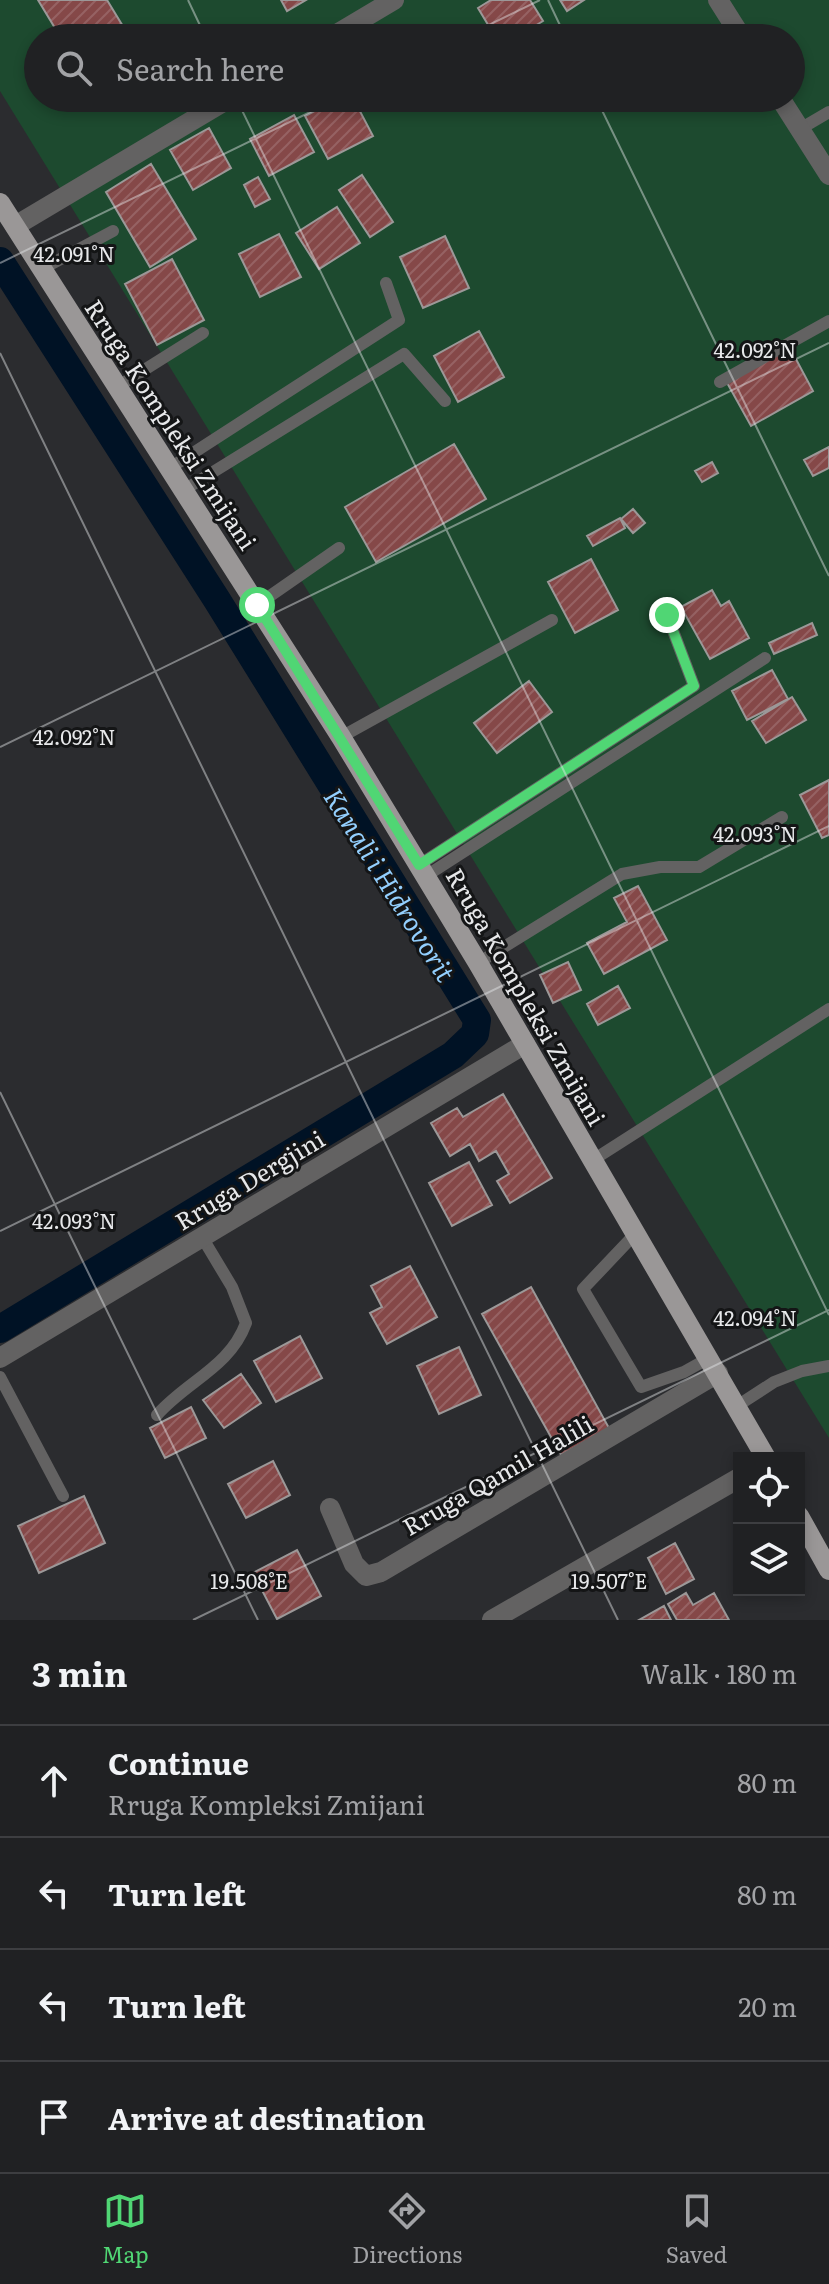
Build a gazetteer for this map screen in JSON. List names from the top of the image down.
{
  "streets": {
    "main road": ["Rruga Kompleksi Zmijani"],
    "street": ["Rruga Dergjini", "Rruga Qamil Halili"]
  },
  "crossings": [
    ["Rruga Kompleksi Zmijani", "Rruga Dergjini"],
    ["Rruga Kompleksi Zmijani", "Rruga Qamil Halili"]
  ],
  "water": ["Kanali i Hidrovorit"],
  "page": {
    "search": "Search here",
    "heading": ["3 min", "Walk · 180 m"],
    "list": [
      ["Continue", "Rruga Kompleksi Zmijani", "80 m"],
      ["Turn left", "80 m"],
      ["Turn left", "20 m"],
      "Arrive at destination"
    ],
    "nav": ["Map", "Directions", "Saved"]
  },
  "coordinates": [
    "42.091°N",
    "42.092°N",
    "42.093°N",
    "42.094°N",
    "19.508°E",
    "19.507°E"
  ]
}
